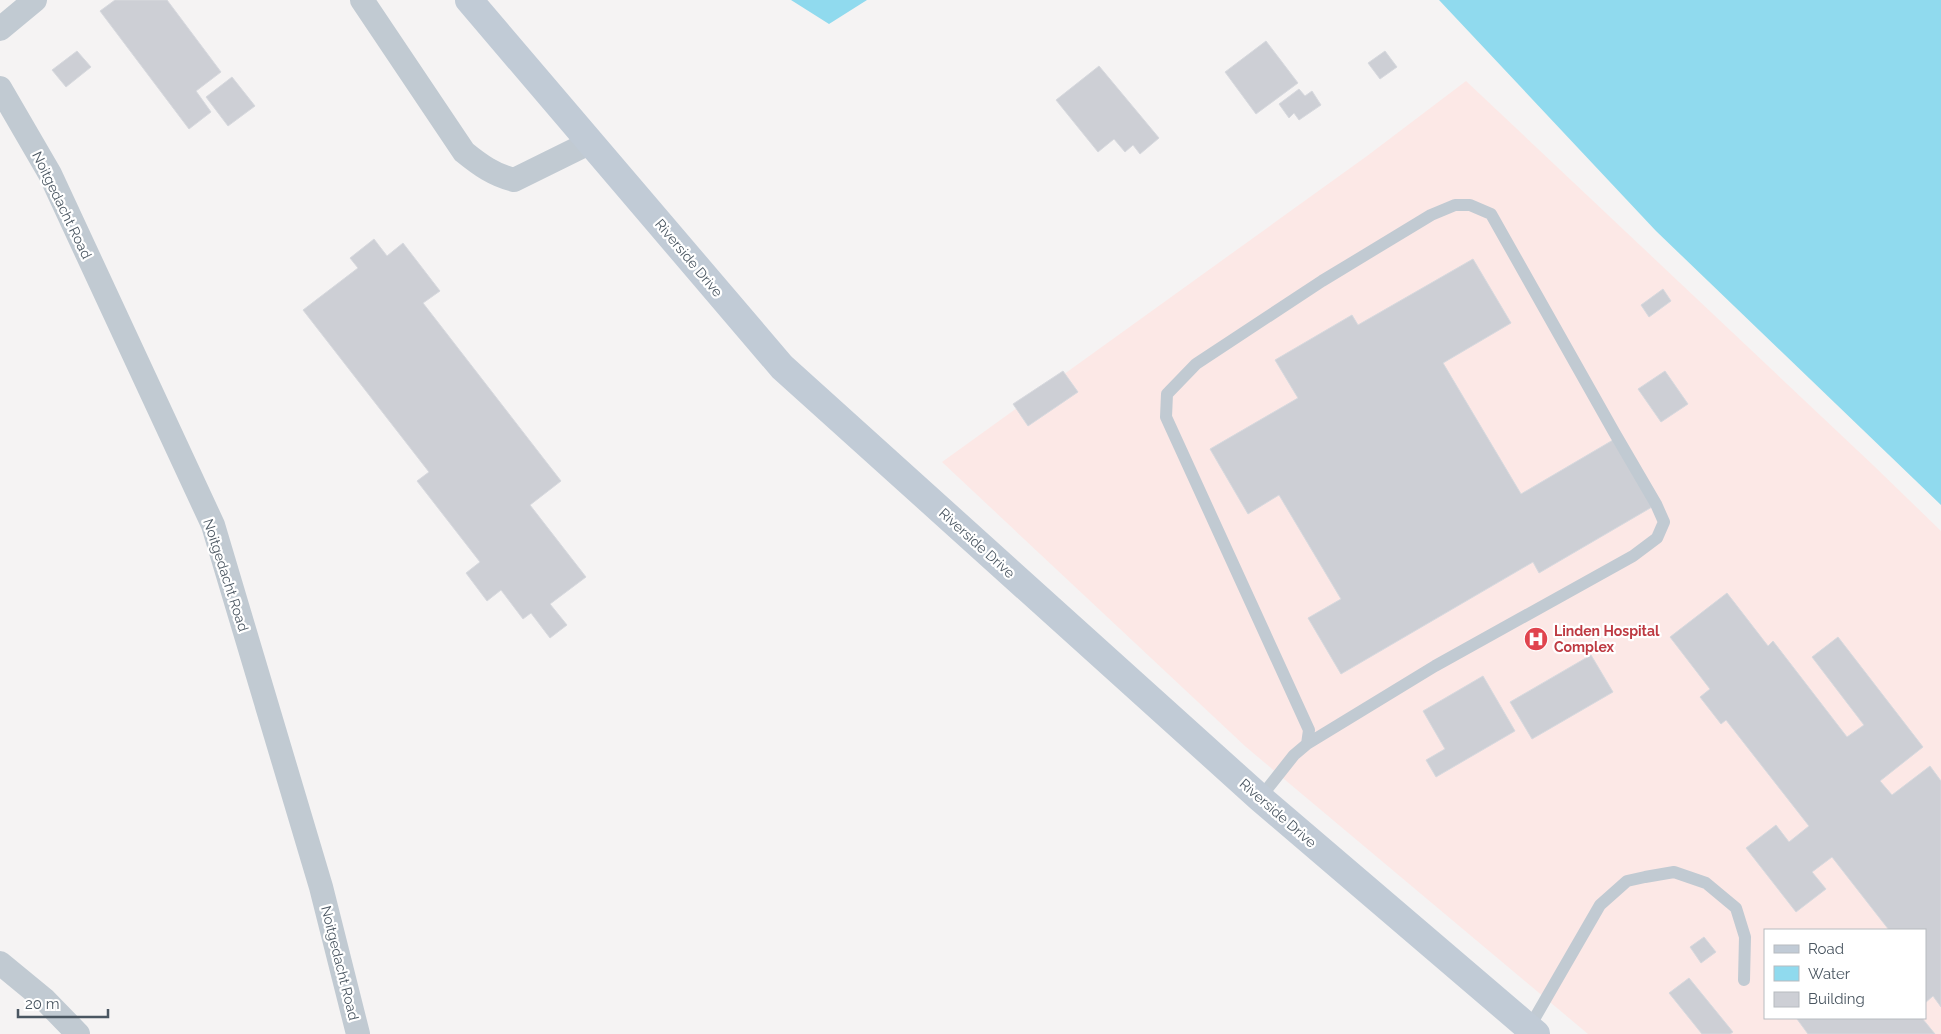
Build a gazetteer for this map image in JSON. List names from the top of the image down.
{
  "streets": {
    "street": ["Noitgedacht Road", "Riverside Drive"]
  },
  "places": {
    "hospital": ["Linden Hospital Complex"]
  },
  "legend": ["Road", "Water", "Building"],
  "scale_bar": "20 m"
}
